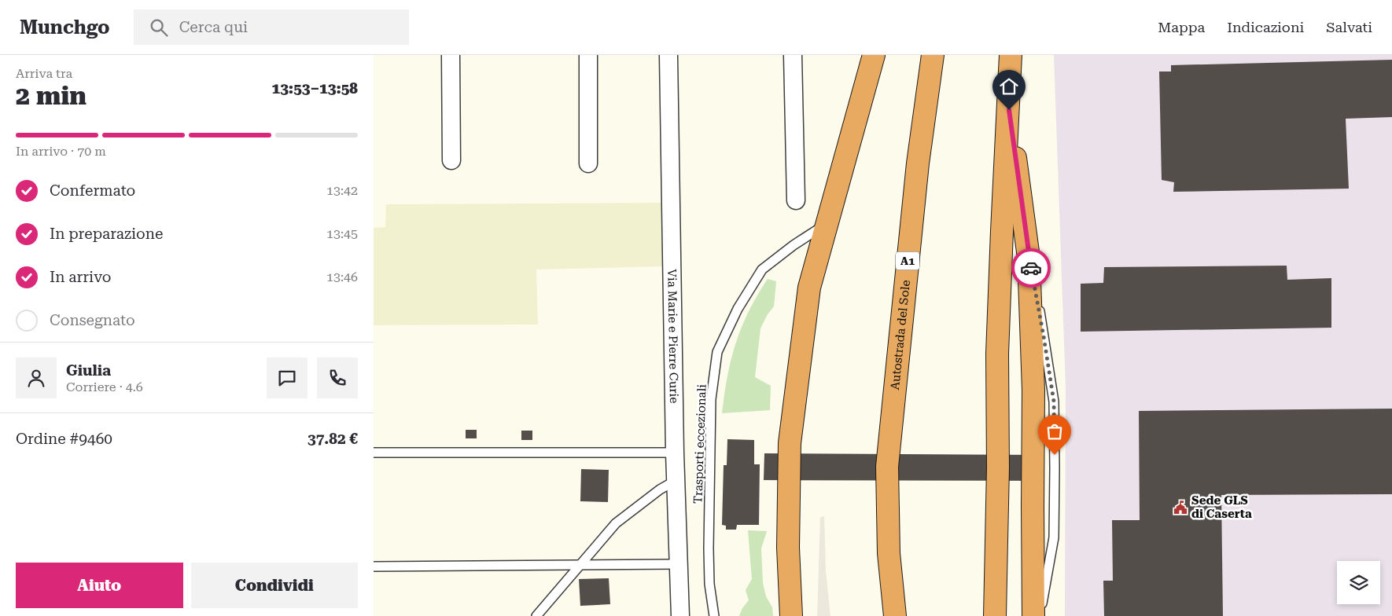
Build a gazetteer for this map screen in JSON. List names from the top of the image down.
{
  "streets": {
    "highway": ["A1", "Autostrada del Sole"],
    "street": ["Via Marie e Pierre Curie"],
    "lane": ["Trasporti eccezionali"]
  },
  "places": {
    "public building": ["Sede GLS di Caserta"]
  },
  "page": {
    "header": "Munchgo",
    "search": "Cerca qui",
    "nav": ["Mappa", "Indicazioni", "Salvati"],
    "heading": ["2 min", "Arriva tra", "13:53–13:58"],
    "panel": [
      "Giulia",
      "Corriere · 4.6",
      "Ordine #9460",
      "37.82 €"
    ],
    "bar": "In arrivo · 70 m",
    "list": [
      ["Confermato", "13:42"],
      ["In preparazione", "13:45"],
      ["In arrivo", "13:46"],
      "Consegnato"
    ],
    "buttons": ["Aiuto", "Condividi"]
  }
}
